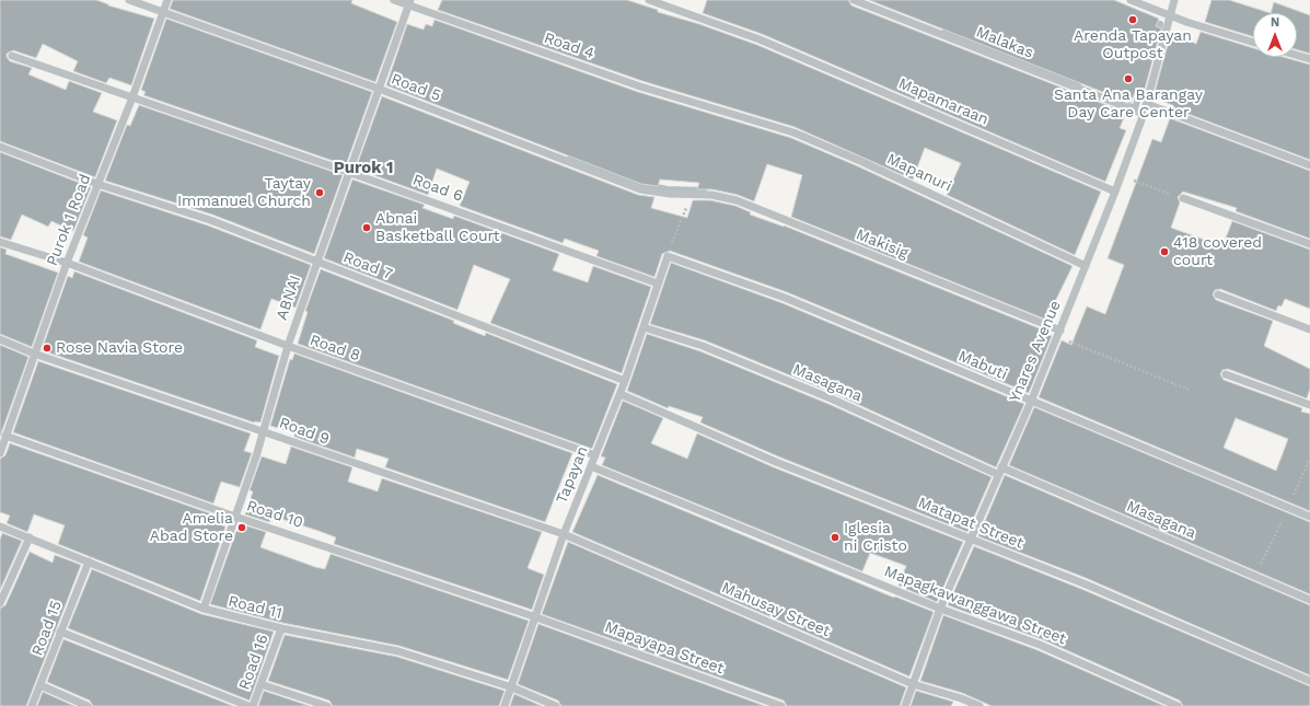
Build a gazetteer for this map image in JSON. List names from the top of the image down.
{
  "streets": {
    "street": [
      "Malakas",
      "Road 4",
      "Road 5",
      "Mapamaraan",
      "Mapanuri",
      "Road 6",
      "Purok 1 Road",
      "Makisig",
      "Road 7",
      "ABNAI",
      "Road 8",
      "Ynares Avenue",
      "Mabuti",
      "Masagana",
      "Road 9",
      "Tapayan",
      "Road 10",
      "Matapat Street",
      "Mapagkawanggawa Street",
      "Road 11",
      "Mahusay Street",
      "Road 15",
      "Mapayapa Street",
      "Road 16"
    ]
  },
  "crossings": [
    ["Malakas", "Ynares Avenue"],
    ["Road 4", "Mapanuri"],
    ["Road 4", "ABNAI"],
    ["Road 5", "Purok 1 Road"],
    ["Road 5", "Makisig"],
    ["Road 5", "ABNAI"],
    ["Mapamaraan", "Ynares Avenue"],
    ["Mapanuri", "Ynares Avenue"],
    ["Road 6", "Purok 1 Road"],
    ["Road 6", "ABNAI"],
    ["Road 6", "Tapayan"],
    ["Purok 1 Road", "Road 7"],
    ["Purok 1 Road", "Road 8"],
    ["Purok 1 Road", "Road 9"],
    ["Purok 1 Road", "Road 10"],
    ["Makisig", "Ynares Avenue"],
    ["Road 7", "ABNAI"],
    ["Road 7", "Tapayan"],
    ["ABNAI", "Road 8"],
    ["ABNAI", "Road 9"],
    ["ABNAI", "Road 10"],
    ["ABNAI", "Road 11"],
    ["Road 8", "Tapayan"],
    ["Ynares Avenue", "Mabuti"],
    ["Ynares Avenue", "Masagana"],
    ["Ynares Avenue", "Matapat Street"],
    ["Ynares Avenue", "Mapagkawanggawa Street"],
    ["Ynares Avenue", "Mahusay Street"],
    ["Mabuti", "Tapayan"],
    ["Masagana", "Tapayan"],
    ["Road 9", "Tapayan"],
    ["Road 9", "Mahusay Street"],
    ["Tapayan", "Road 10"],
    ["Tapayan", "Matapat Street"],
    ["Tapayan", "Mapagkawanggawa Street"],
    ["Tapayan", "Road 11"],
    ["Tapayan", "Mahusay Street"],
    ["Tapayan", "Mapayapa Street"],
    ["Road 10", "Mapayapa Street"],
    ["Road 11", "Road 15"],
    ["Road 11", "Road 16"]
  ],
  "districts": ["Purok 1"],
  "places": [
    "Arenda Tapayan Outpost",
    "Santa Ana Barangay Day Care Center",
    "Taytay Immanuel Church",
    "Abnai Basketball Court",
    "418 covered court",
    "Rose Navia Store",
    "Amelia Abad Store",
    "Iglesia ni Cristo"
  ],
  "north": "top"
}
